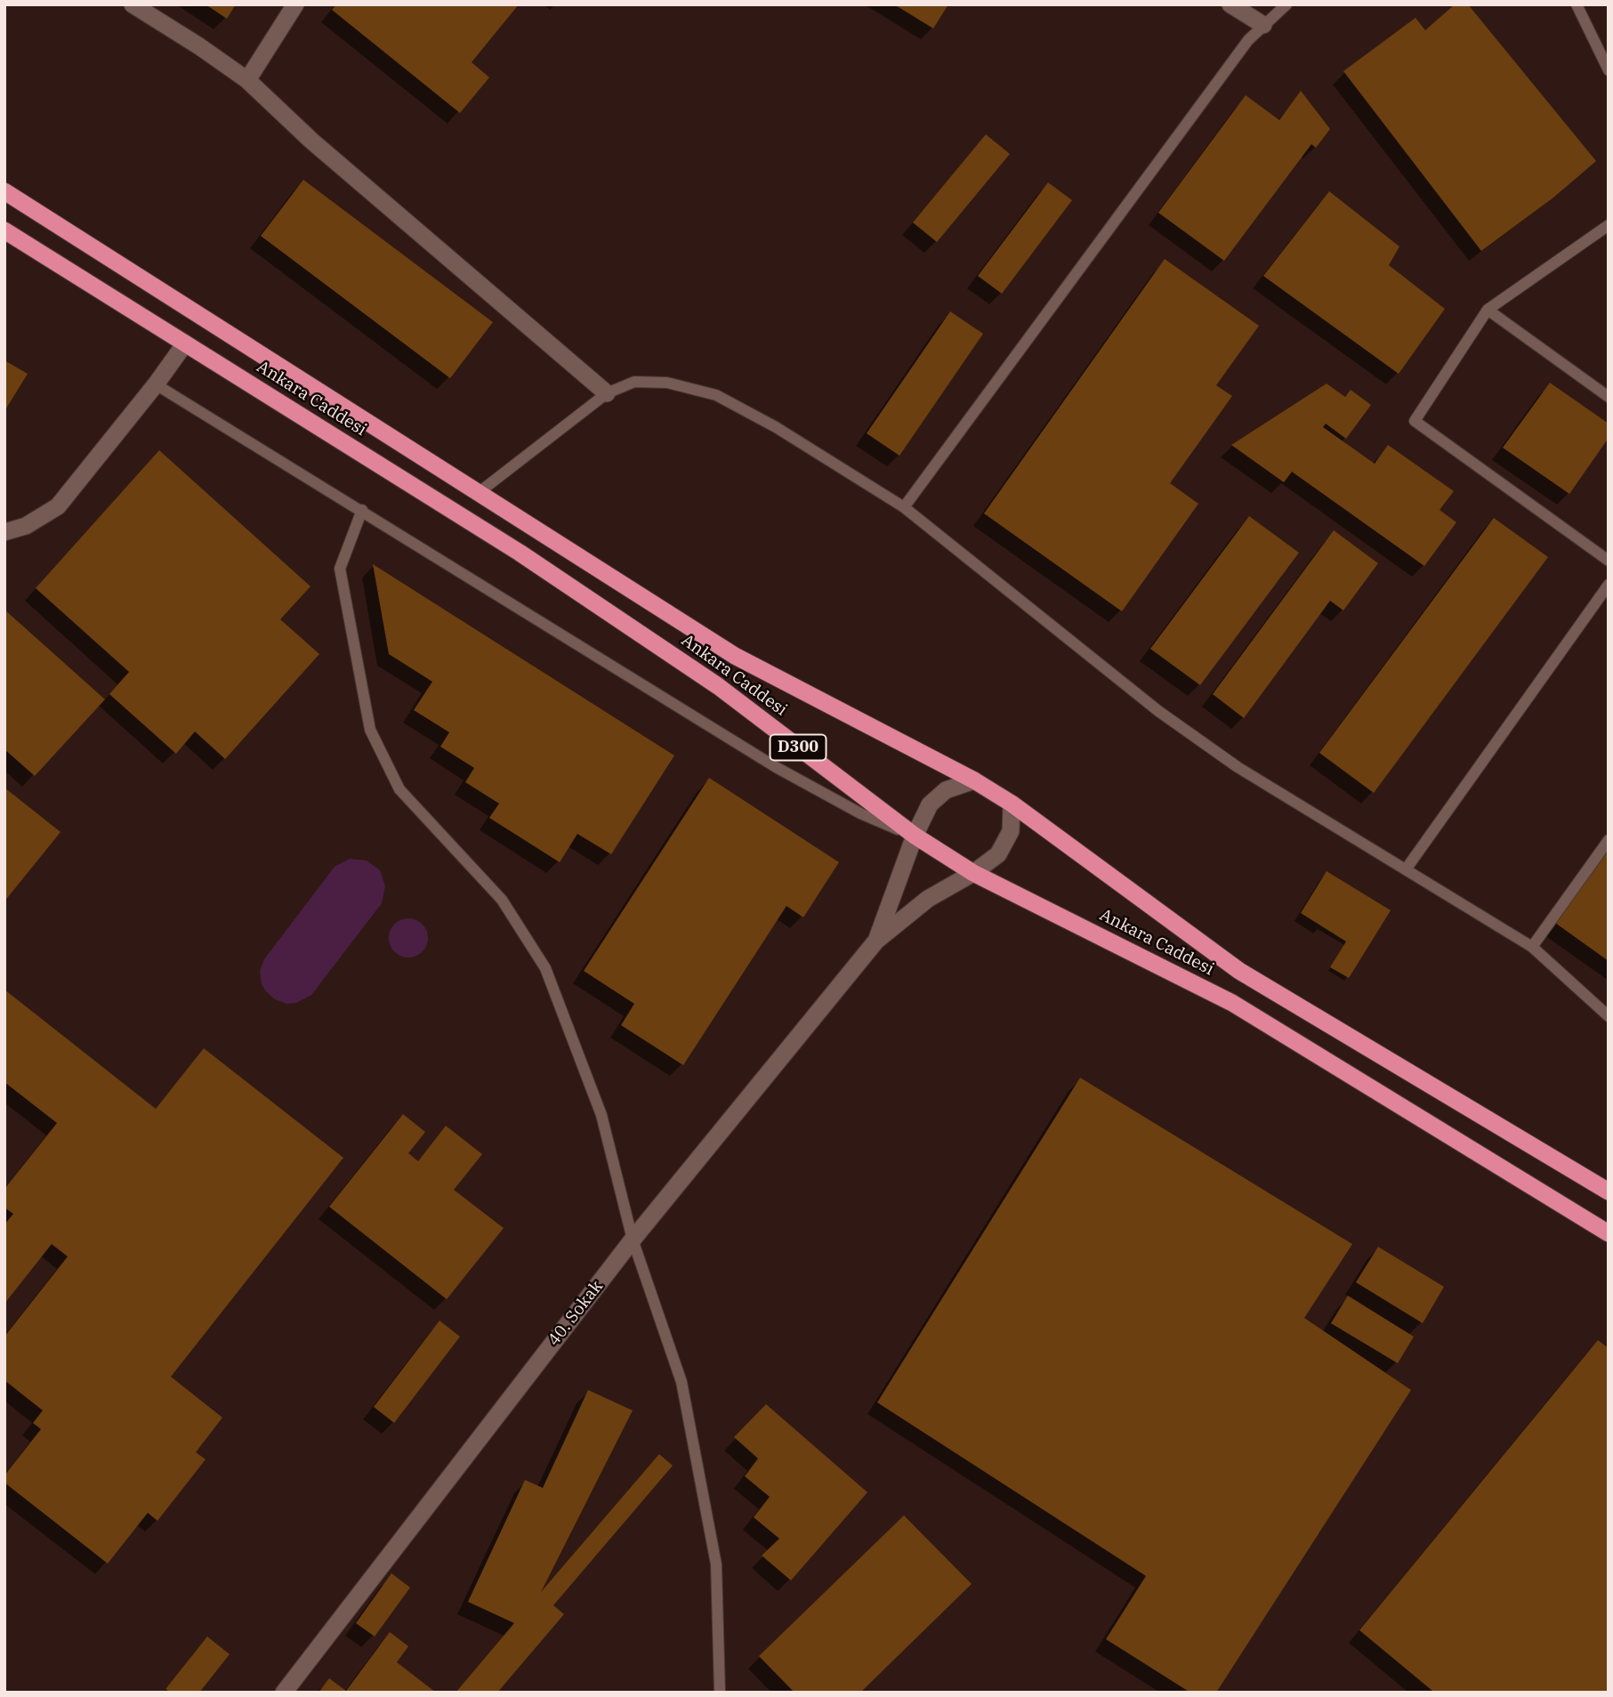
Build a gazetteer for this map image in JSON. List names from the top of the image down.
{
  "streets": {
    "highway": ["Ankara Caddesi", "D300"],
    "street": ["40. Sokak"]
  }
}
